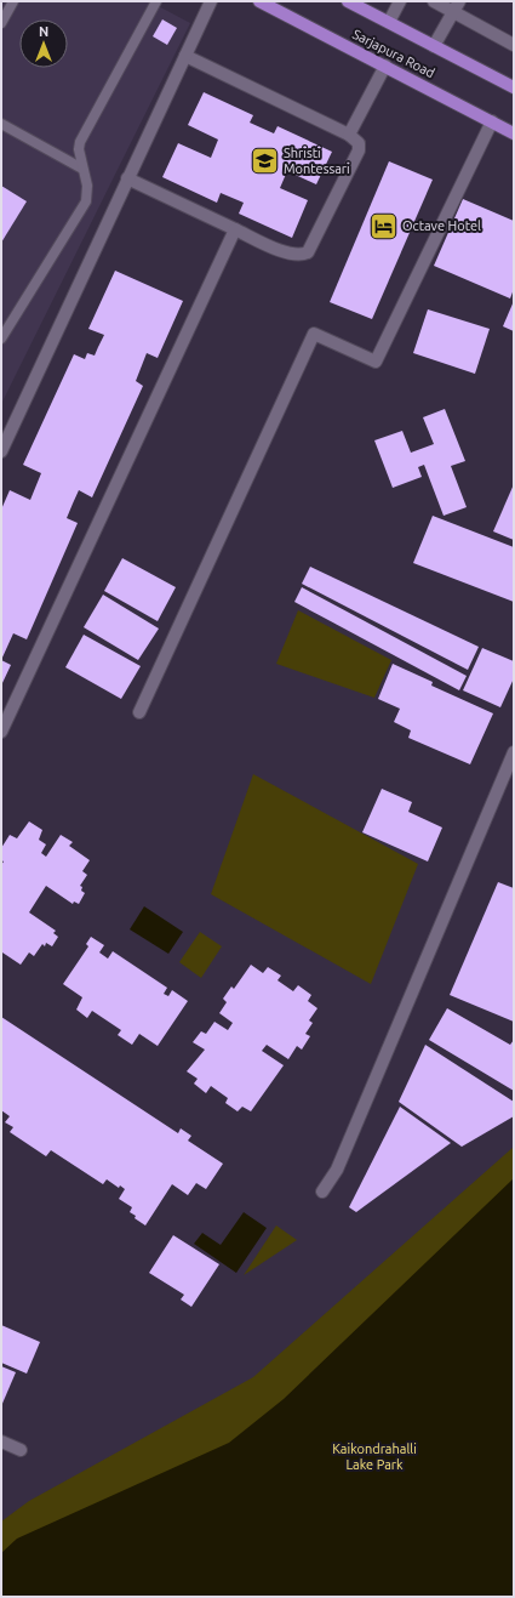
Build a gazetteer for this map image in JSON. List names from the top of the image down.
{
  "streets": {
    "main road": ["Sarjapura Road"]
  },
  "parks": ["Kaikondrahalli Lake Park"],
  "places": {
    "school or university": ["Shristi Montessari"],
    "hotel": ["Octave Hotel"]
  },
  "north": "top"
}
